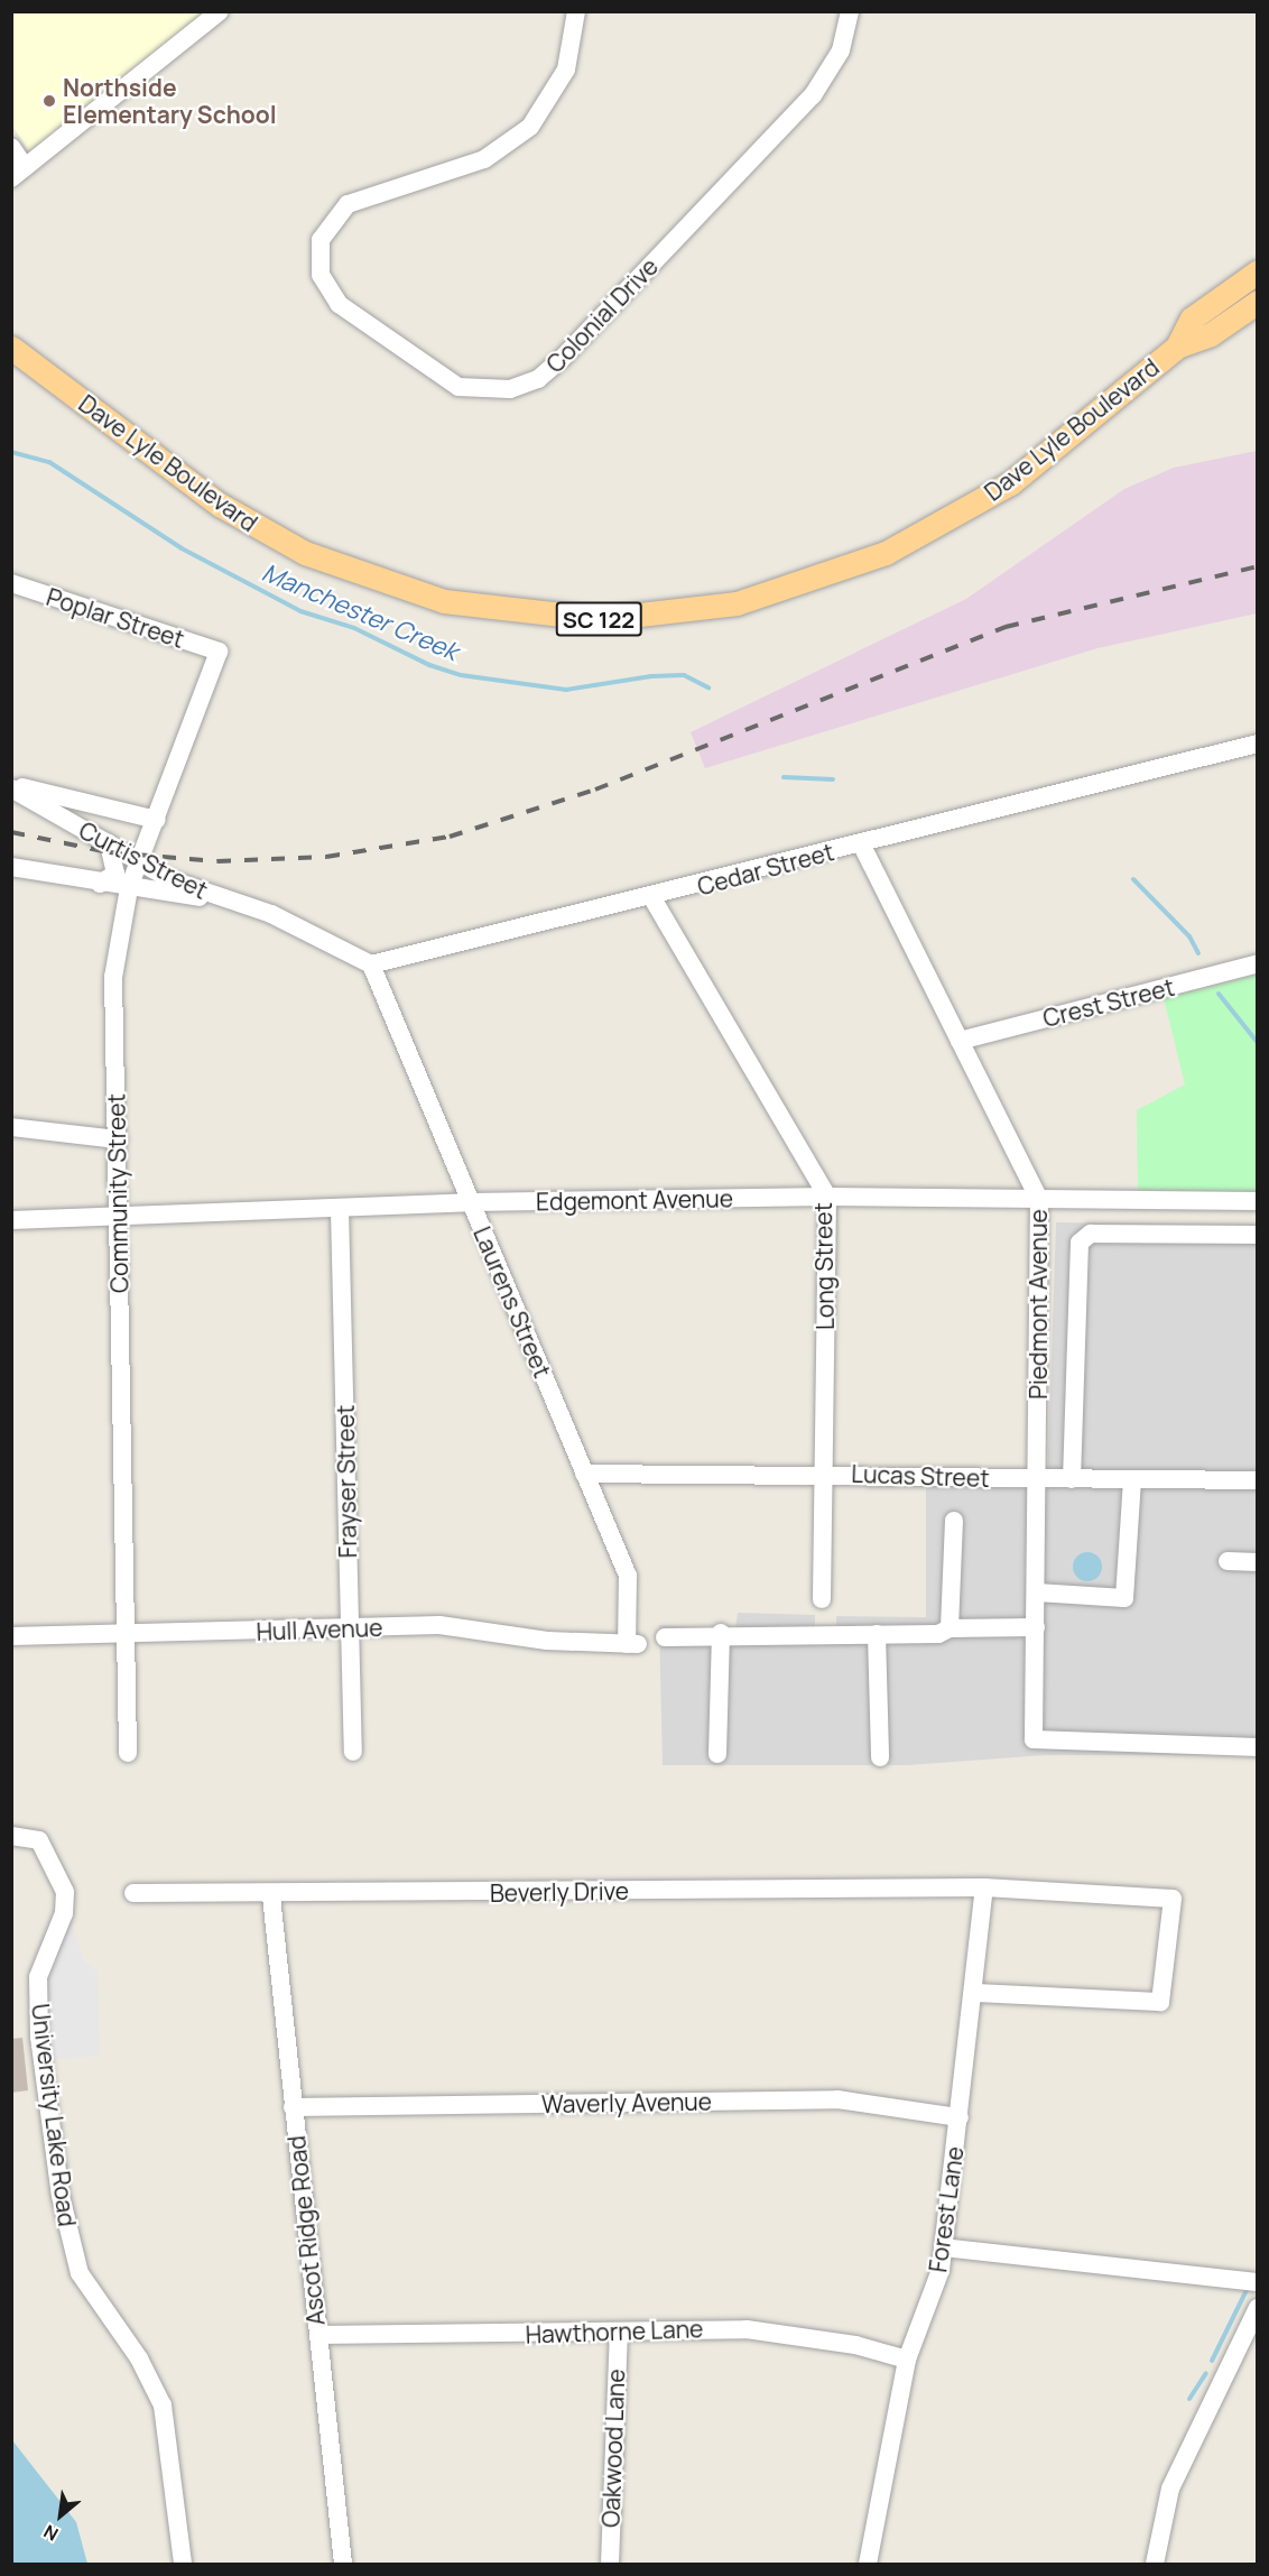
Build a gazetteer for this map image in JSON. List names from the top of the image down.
{
  "streets": {
    "main road": ["Dave Lyle Boulevard", "SC 122"],
    "street": [
      "Colonial Drive",
      "Poplar Street",
      "Curtis Street",
      "Cedar Street",
      "Crest Street",
      "Community Street",
      "Edgemont Avenue",
      "Long Street",
      "Laurens Street",
      "Piedmont Avenue",
      "Lucas Street",
      "Frayser Street",
      "Hull Avenue",
      "Beverly Drive",
      "Waverly Avenue",
      "University Lake Road",
      "Forest Lane",
      "Ascot Ridge Road",
      "Hawthorne Lane",
      "Oakwood Lane"
    ]
  },
  "crossings": [
    ["Poplar Street", "Community Street"],
    ["Curtis Street", "Cedar Street"],
    ["Curtis Street", "Community Street"],
    ["Curtis Street", "Laurens Street"],
    ["Cedar Street", "Long Street"],
    ["Cedar Street", "Laurens Street"],
    ["Cedar Street", "Piedmont Avenue"],
    ["Crest Street", "Piedmont Avenue"],
    ["Community Street", "Edgemont Avenue"],
    ["Community Street", "Hull Avenue"],
    ["Edgemont Avenue", "Long Street"],
    ["Edgemont Avenue", "Laurens Street"],
    ["Edgemont Avenue", "Piedmont Avenue"],
    ["Edgemont Avenue", "Frayser Street"],
    ["Long Street", "Lucas Street"],
    ["Laurens Street", "Lucas Street"],
    ["Laurens Street", "Hull Avenue"],
    ["Piedmont Avenue", "Lucas Street"],
    ["Frayser Street", "Hull Avenue"],
    ["Beverly Drive", "Forest Lane"],
    ["Beverly Drive", "Ascot Ridge Road"],
    ["Waverly Avenue", "Forest Lane"],
    ["Waverly Avenue", "Ascot Ridge Road"],
    ["Forest Lane", "Hawthorne Lane"],
    ["Ascot Ridge Road", "Hawthorne Lane"],
    ["Hawthorne Lane", "Oakwood Lane"]
  ],
  "water": ["Manchester Creek"],
  "places": ["Northside Elementary School"],
  "north": "bottom left"
}
